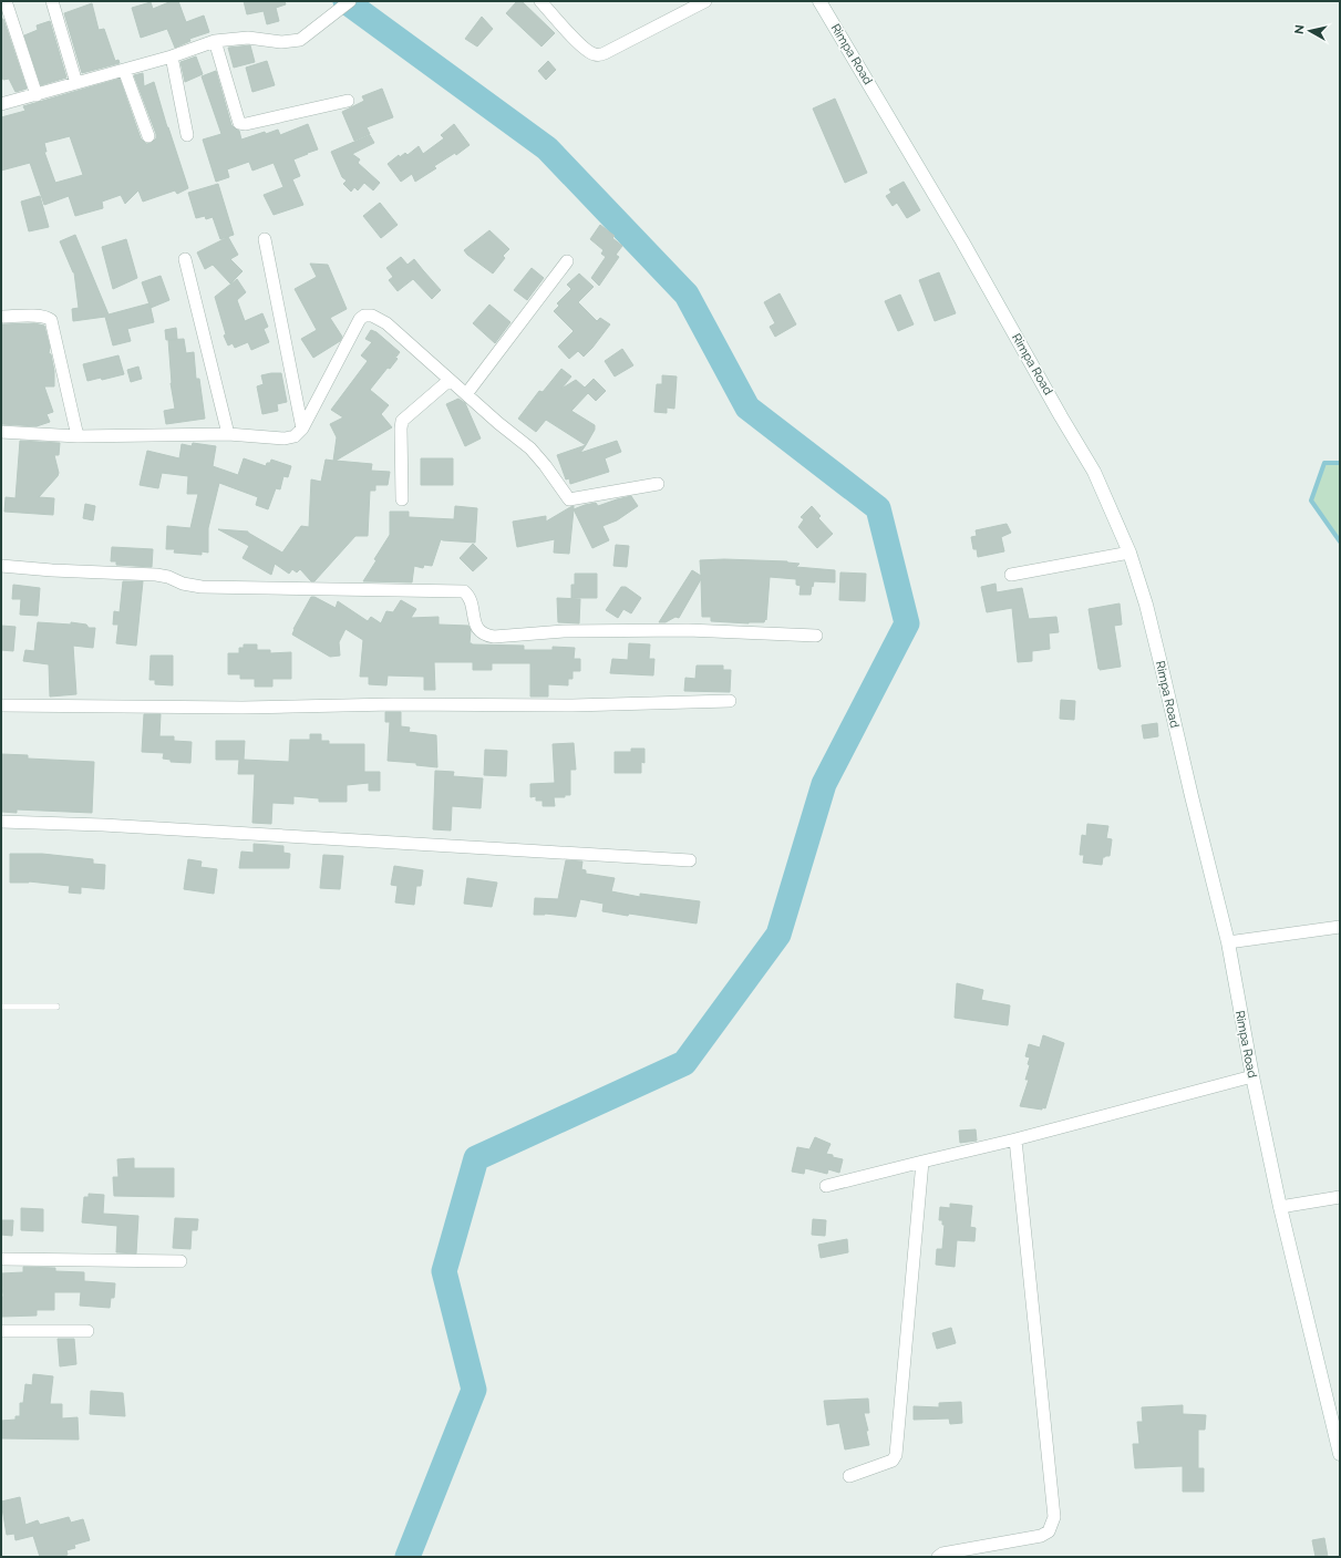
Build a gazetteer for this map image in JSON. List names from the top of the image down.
{
  "streets": {
    "street": ["Rimpa Road"]
  },
  "north": "left"
}
